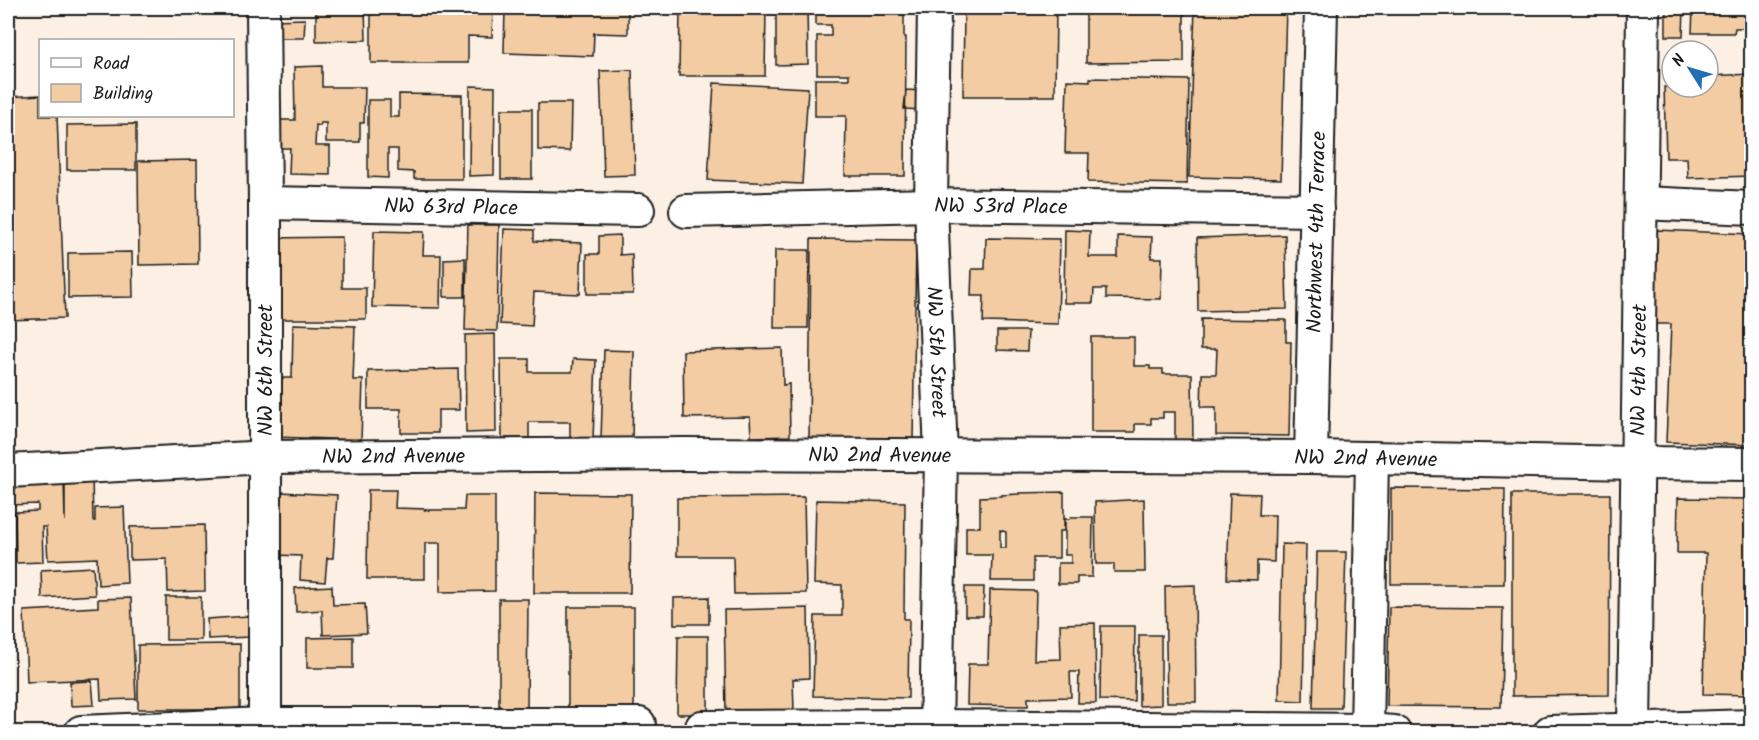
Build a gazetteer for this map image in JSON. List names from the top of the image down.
{
  "streets": {
    "street": [
      "NW 63rd Place",
      "NW 53rd Place",
      "Northwest 4th Terrace",
      "NW 5th Street",
      "NW 6th Street",
      "NW 4th Street",
      "NW 2nd Avenue"
    ]
  },
  "crossings": [
    ["NW 63rd Place", "NW 6th Street"],
    ["NW 53rd Place", "Northwest 4th Terrace"],
    ["NW 53rd Place", "NW 5th Street"],
    ["Northwest 4th Terrace", "NW 2nd Avenue"],
    ["NW 5th Street", "NW 2nd Avenue"],
    ["NW 6th Street", "NW 2nd Avenue"],
    ["NW 4th Street", "NW 2nd Avenue"]
  ],
  "legend": ["Road", "Building"],
  "north": "top left"
}
